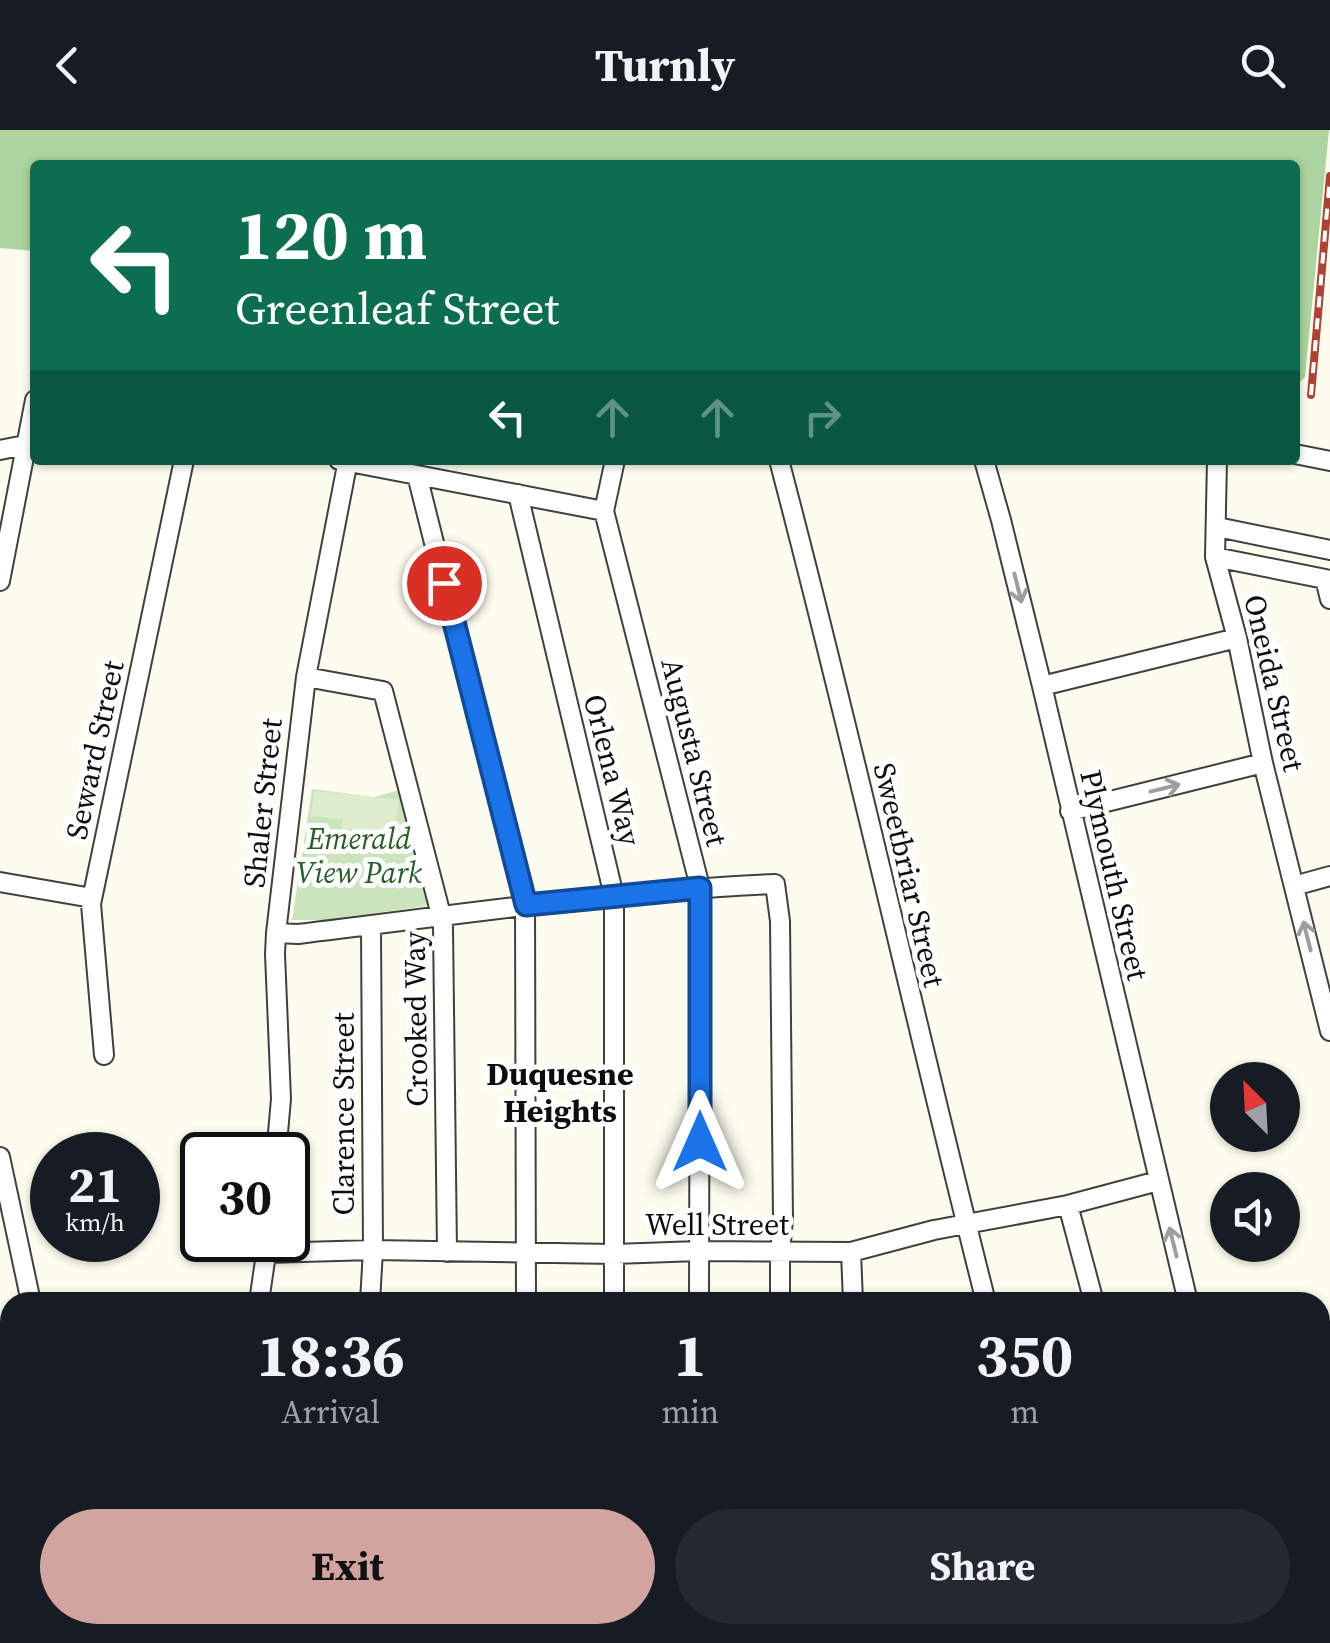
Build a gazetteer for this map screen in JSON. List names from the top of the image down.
{
  "streets": {
    "street": [
      "Oneida Street",
      "Seward Street",
      "Augusta Street",
      "Orlena Way",
      "Shaler Street",
      "Sweetbriar Street",
      "Plymouth Street",
      "Crooked Way",
      "Clarence Street",
      "Well Street"
    ]
  },
  "crossings": [
    ["Augusta Street", "Well Street"],
    ["Orlena Way", "Well Street"],
    ["Shaler Street", "Crooked Way"],
    ["Sweetbriar Street", "Well Street"],
    ["Plymouth Street", "Well Street"],
    ["Crooked Way", "Well Street"],
    ["Clarence Street", "Well Street"]
  ],
  "districts": ["Duquesne Heights"],
  "parks": ["Emerald View Park"],
  "north": "top left",
  "page": {
    "header": "Turnly",
    "turn": ["120 m", "Greenleaf Street"],
    "speed": "21 km/h",
    "limit": "30",
    "eta": [
      "18:36",
      "Arrival",
      "1",
      "min",
      "350",
      "m"
    ],
    "buttons": ["Exit", "Share"]
  }
}
